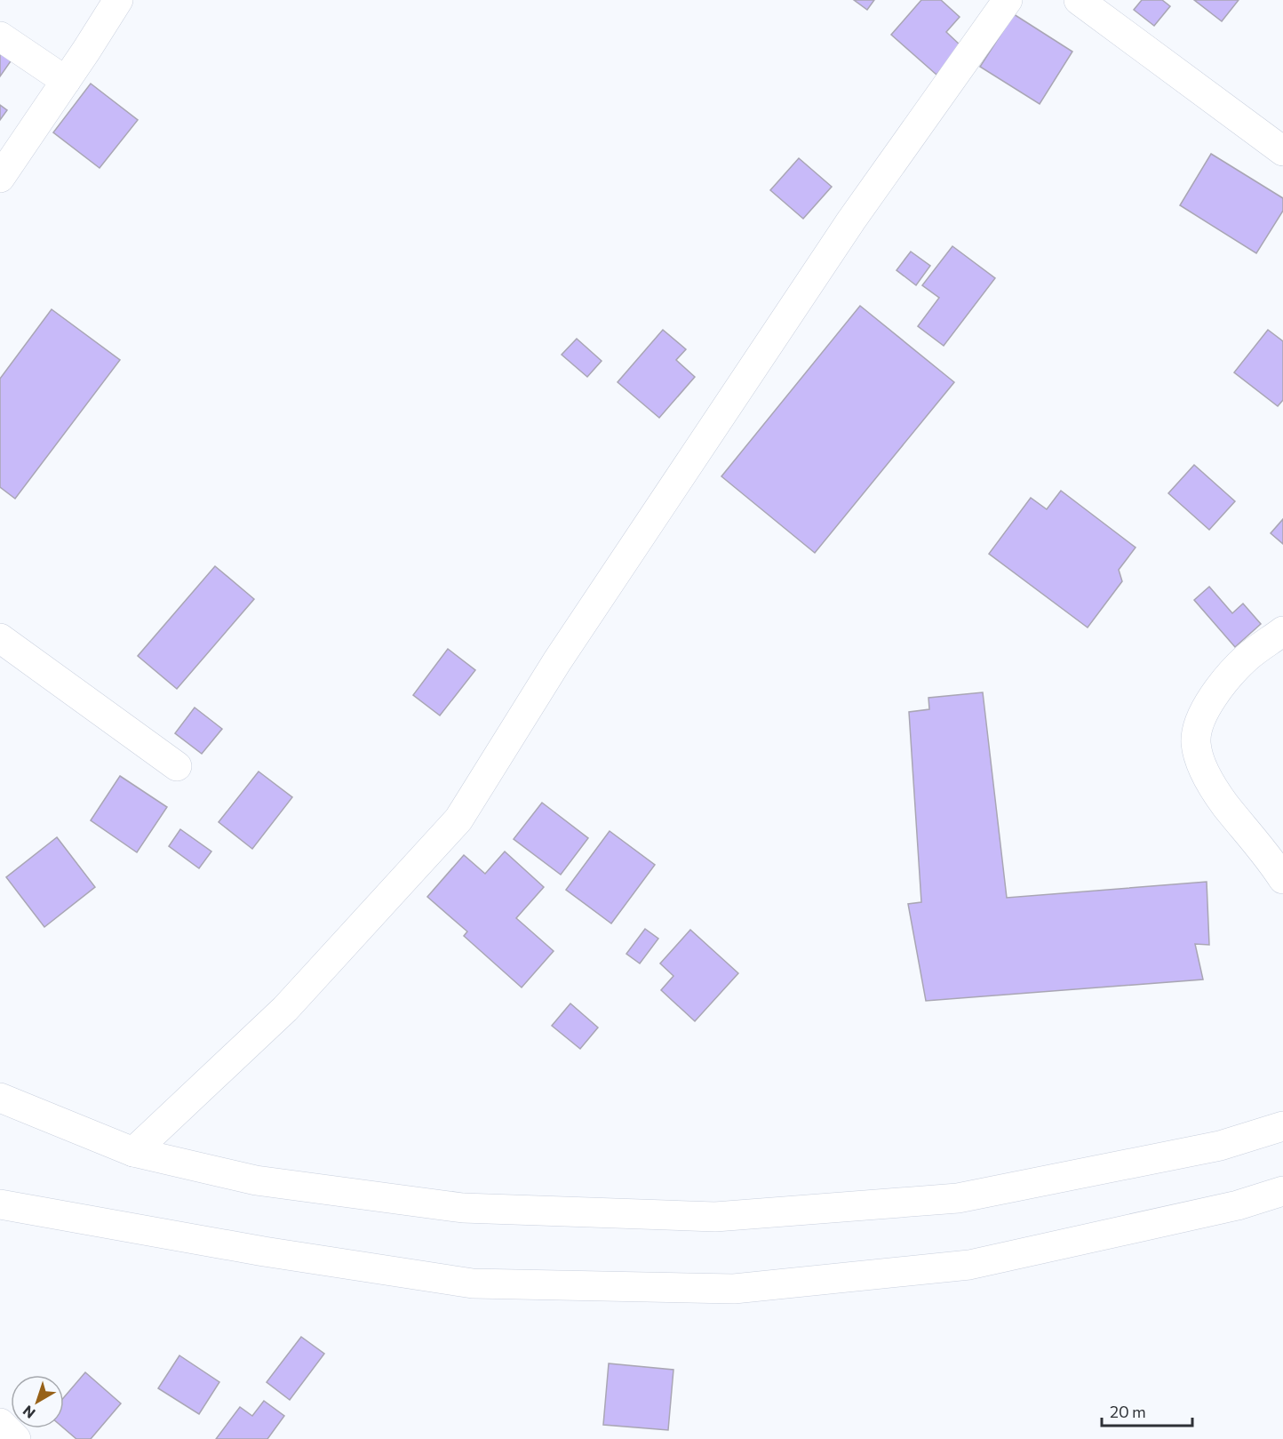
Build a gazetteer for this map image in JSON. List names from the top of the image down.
{
  "scale_bar": "20 m",
  "north": "bottom left"
}
